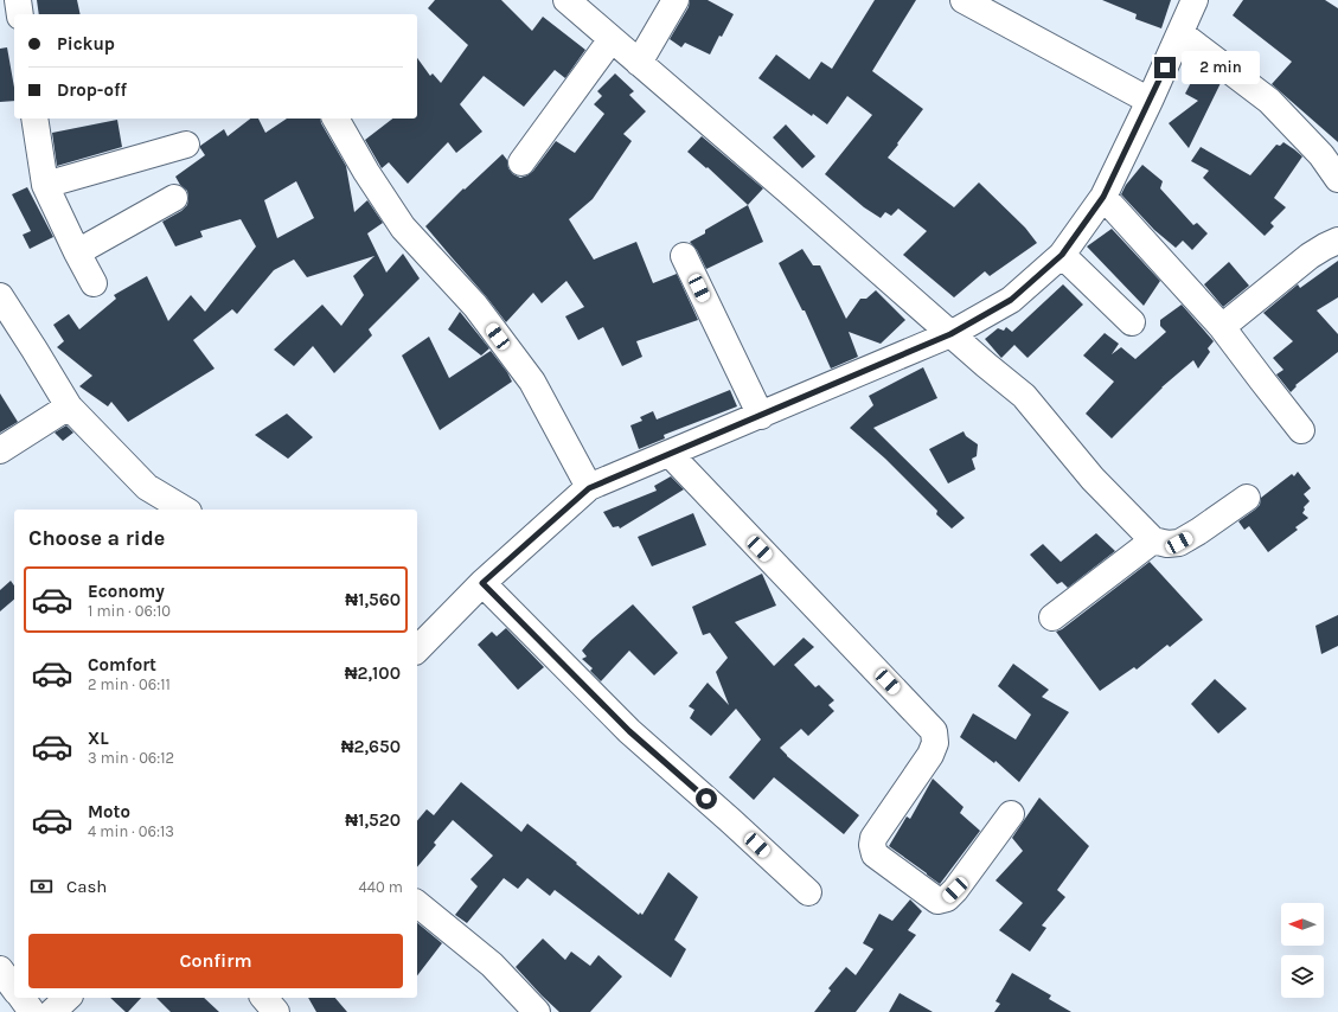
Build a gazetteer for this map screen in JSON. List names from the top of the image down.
{
  "north": "left",
  "page": {
    "banner": ["Pickup", "Drop-off"],
    "bubble": "2 min",
    "heading": "Choose a ride",
    "list": [
      {
        "name": "Economy",
        "note": "1 min · 06:10",
        "value": "₦1,560"
      },
      {
        "name": "Comfort",
        "note": "2 min · 06:11",
        "value": "₦2,100"
      },
      {
        "name": "XL",
        "note": "3 min · 06:12",
        "value": "₦2,650"
      },
      {
        "name": "Moto",
        "note": "4 min · 06:13",
        "value": "₦1,520"
      }
    ],
    "pay": ["Cash", "440 m"],
    "buttons": "Confirm"
  }
}
